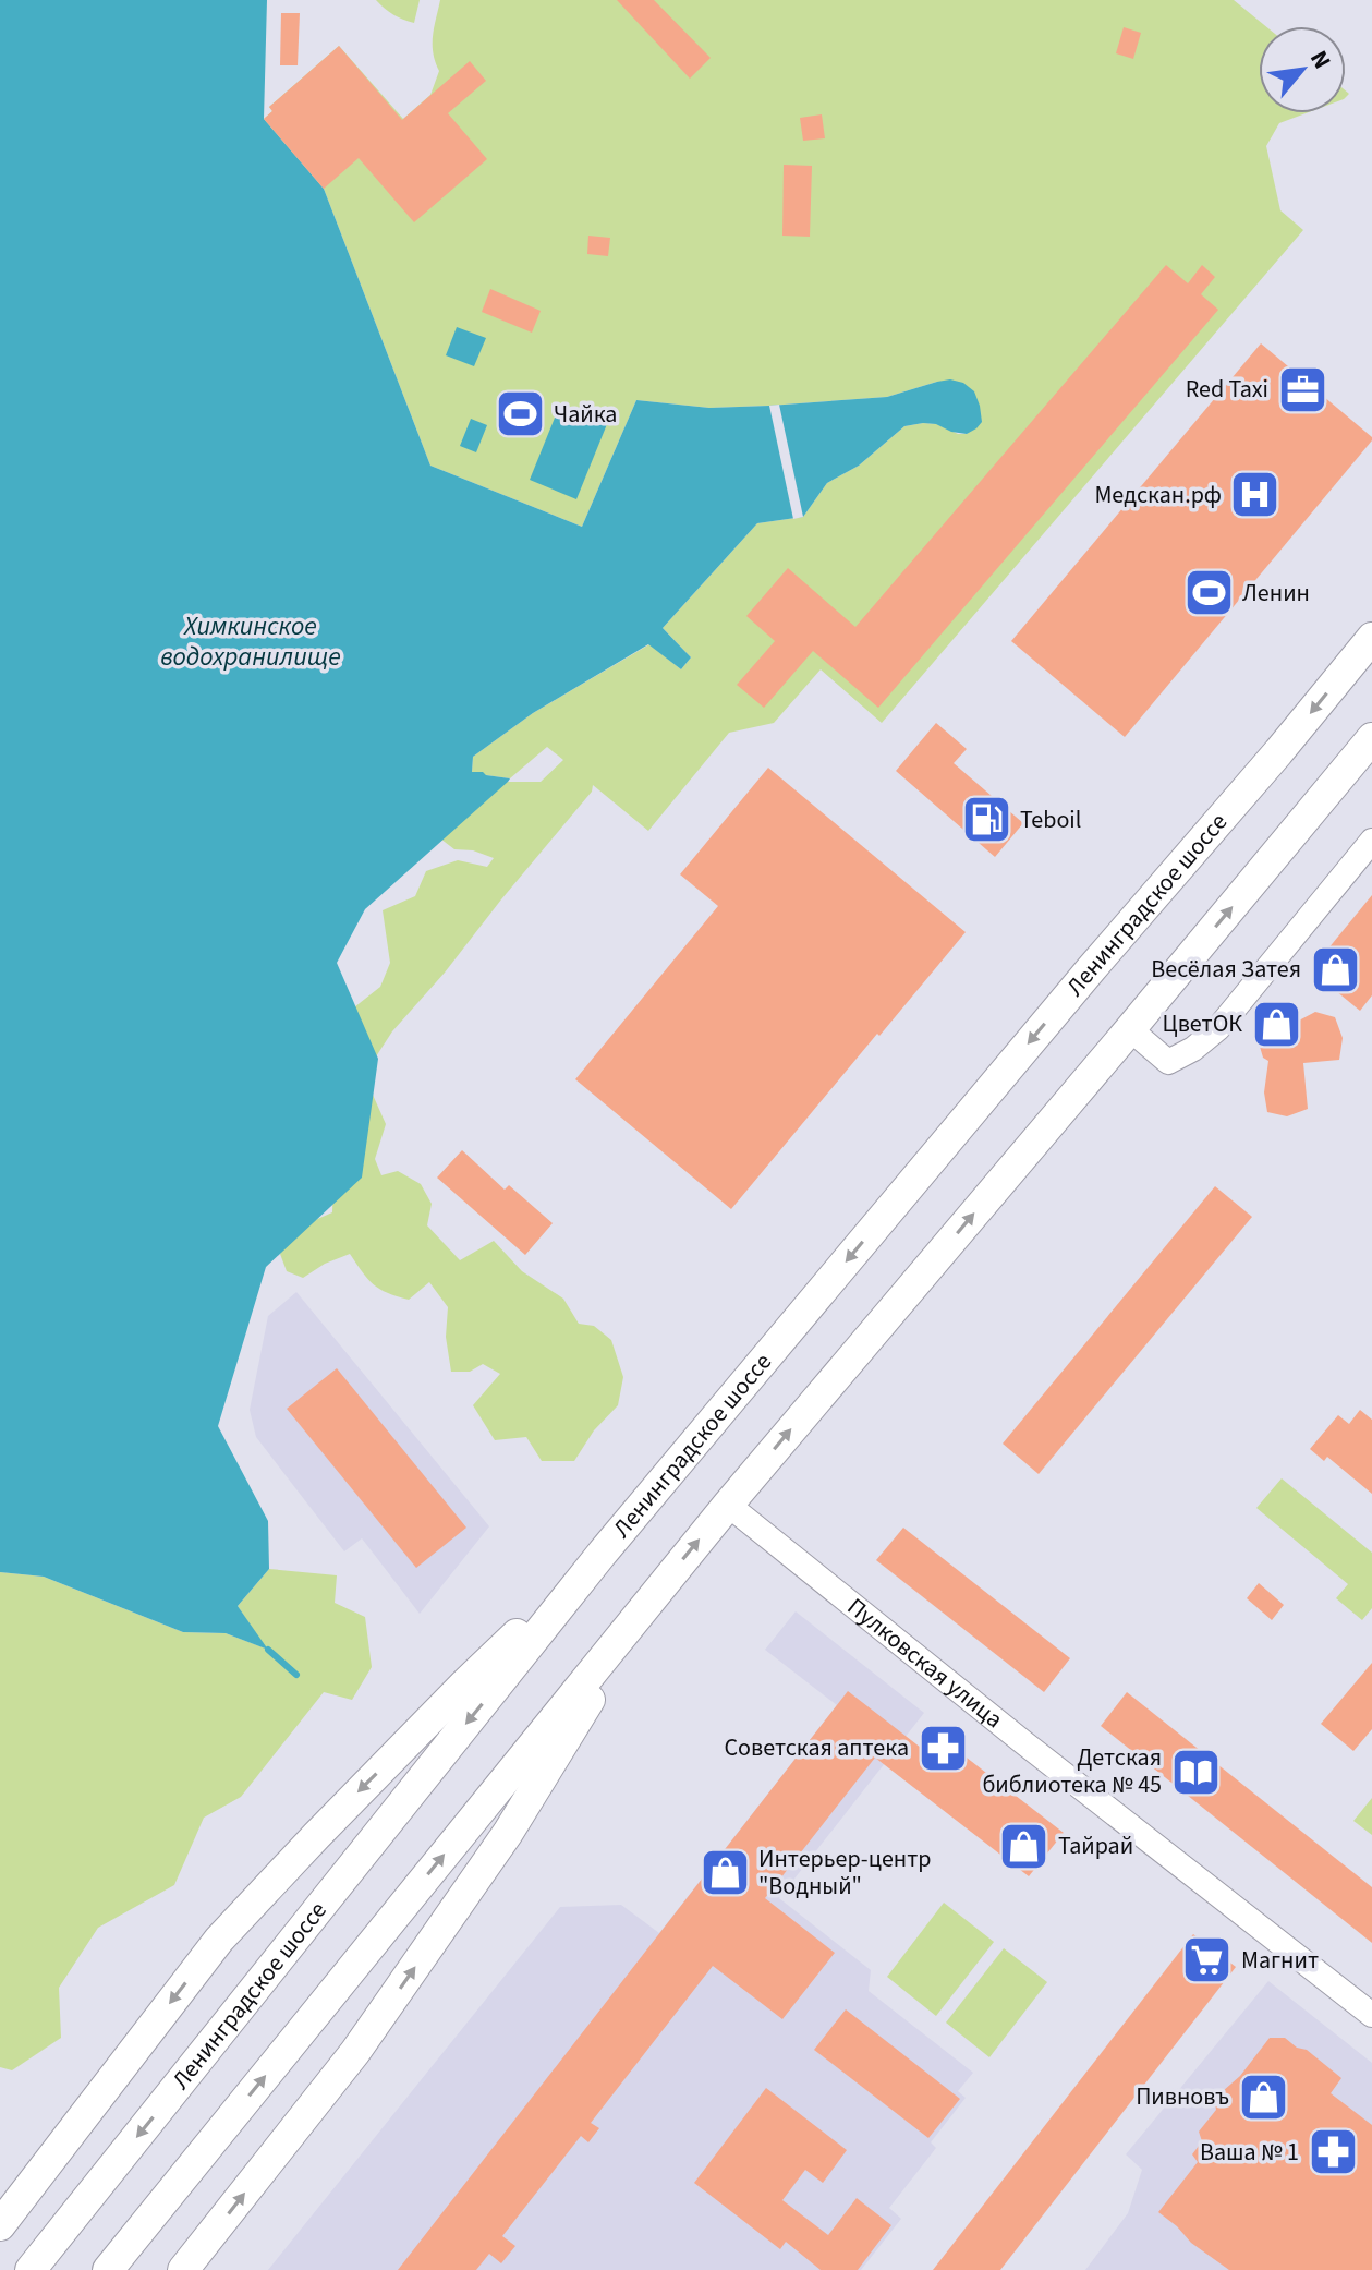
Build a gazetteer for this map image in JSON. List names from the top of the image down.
{
  "streets": {
    "main road": ["Ленинградское шоссе"],
    "street": ["Пулковская улица"]
  },
  "water": ["Химкинское водохранилище"],
  "places": {
    "office": ["Red Taxi"],
    "sports": ["Чайка", "Ленин"],
    "hospital": ["Медскан.рф"],
    "fuel station": ["Teboil"],
    "shop": [
      "Весёлая Затея",
      "ЦветОК",
      "Тайрай",
      "Интерьер-центр \"Водный\"",
      "Пивновъ"
    ],
    "pharmacy": ["Советская аптека", "Ваша № 1"],
    "library": ["Детская библиотека № 45"],
    "supermarket": ["Магнит"]
  },
  "north": "top right"
}
